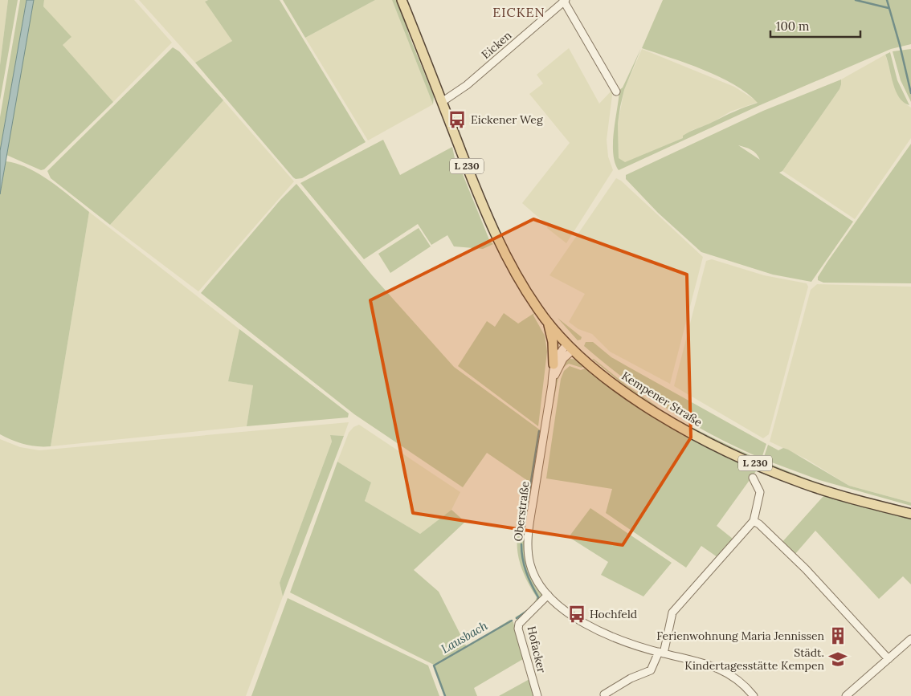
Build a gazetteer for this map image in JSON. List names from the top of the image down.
{
  "streets": {
    "main road": ["L 230", "Kempener Straße"],
    "street": ["Eicken", "Oberstraße", "Hofacker"]
  },
  "crossings": [
    ["Eicken", "Kempener Straße"],
    ["Oberstraße", "Hofacker"]
  ],
  "districts": ["EICKEN"],
  "water": ["Lausbach"],
  "places": {
    "bus stop": ["Eickener Weg", "Hochfeld"],
    "building": ["Ferienwohnung Maria Jennissen"],
    "school or university": ["Städt. Kindertagesstätte Kempen"]
  },
  "scale_bar": "100 m"
}
